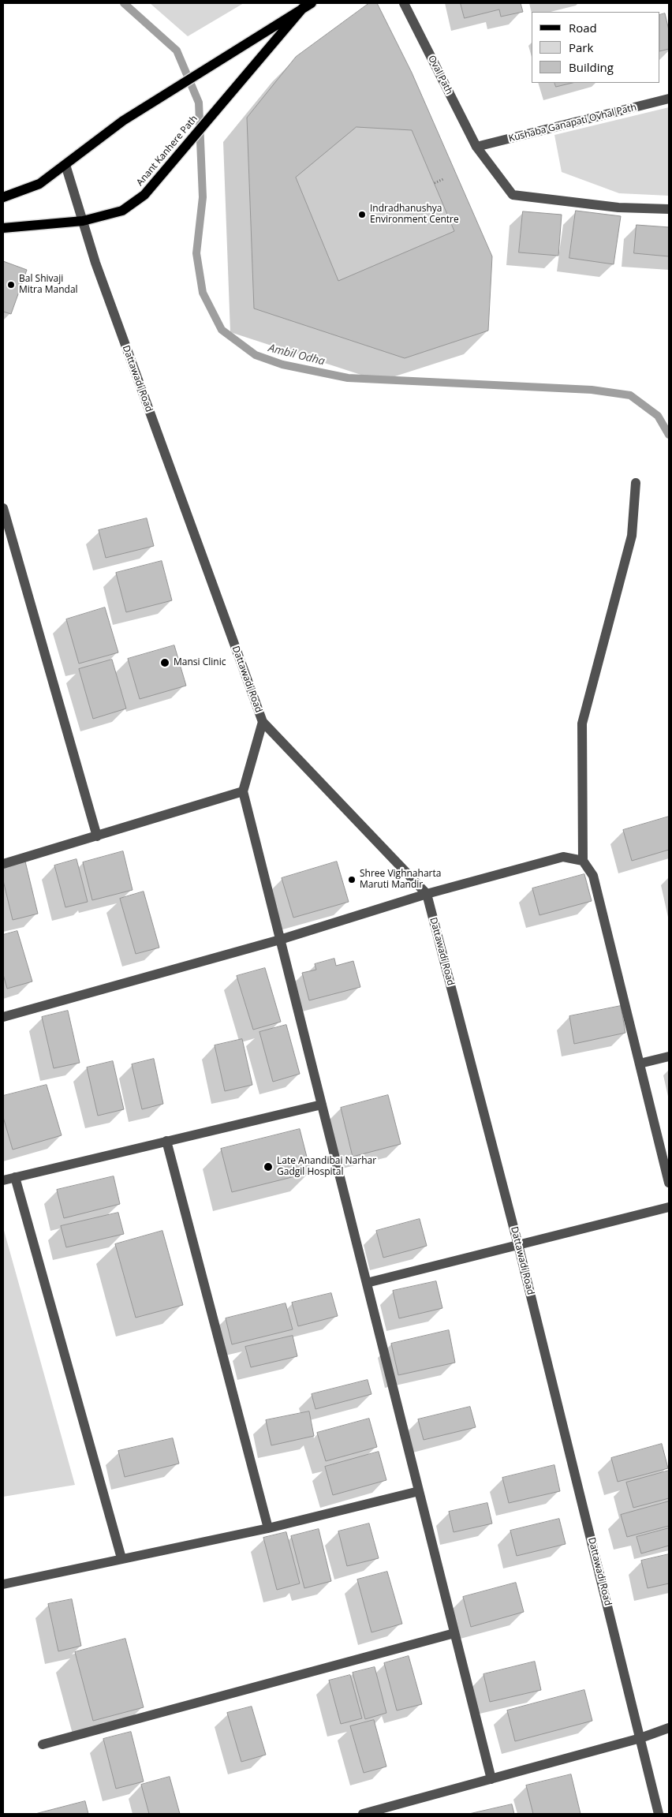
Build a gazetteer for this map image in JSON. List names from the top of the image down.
{
  "streets": {
    "main road": ["Anant Kanhere Path"],
    "street": ["Oval Path", "Kushaba Ganapati Ovhal Path", "Dattawadi Road"]
  },
  "crossings": [
    ["Oval Path", "Kushaba Ganapati Ovhal Path"],
    ["Anant Kanhere Path", "Dattawadi Road"]
  ],
  "water": ["Ambil Odha"],
  "places": [
    "Indradhanushya Environment Centre",
    "Bal Shivaji Mitra Mandal",
    "Mansi Clinic",
    "Shree Vighnaharta Maruti Mandir",
    "Late Anandibai Narhar Gadgil Hospital"
  ],
  "legend": ["Road", "Park", "Building"]
}
